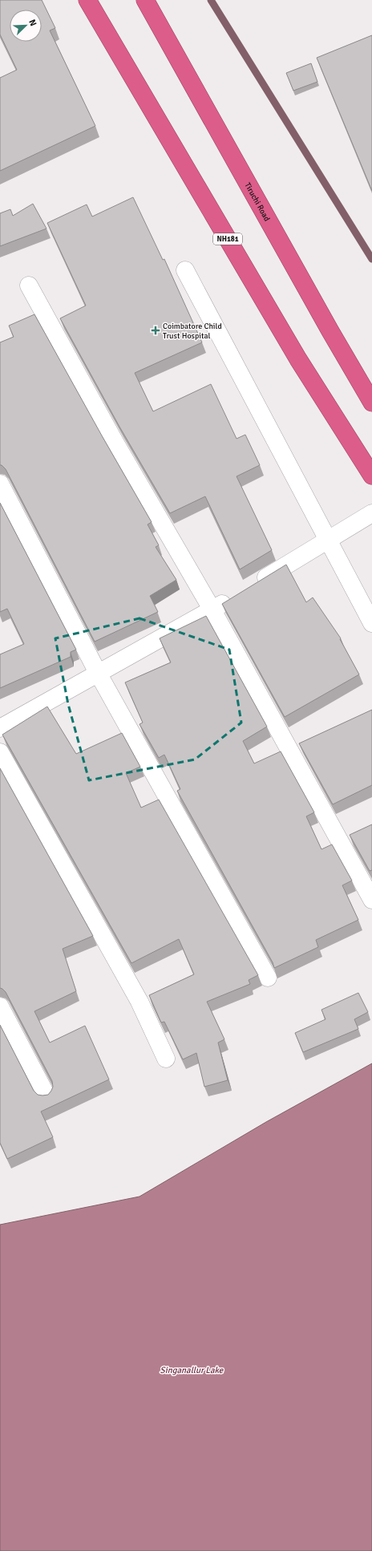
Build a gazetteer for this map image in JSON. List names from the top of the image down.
{
  "streets": {
    "highway": ["Tiruchi Road", "NH181"]
  },
  "water": ["Singanallur Lake"],
  "places": {
    "health": ["Coimbatore Child Trust Hospital"]
  },
  "north": "top right"
}
